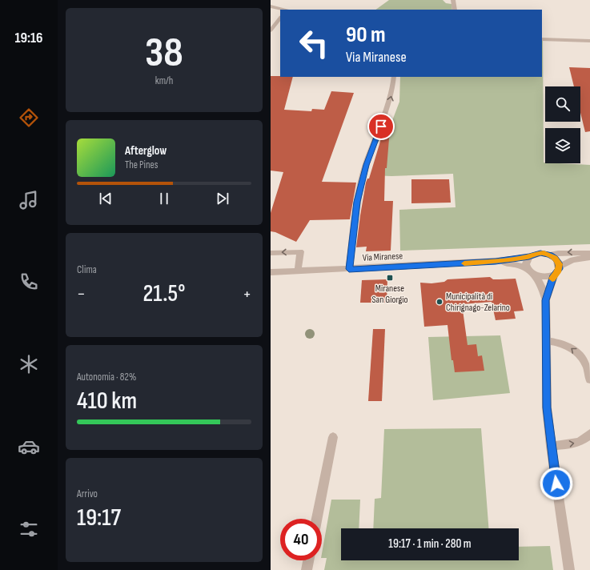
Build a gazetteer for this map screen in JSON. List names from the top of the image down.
{
  "streets": {
    "street": ["Via Miranese"]
  },
  "places": {
    "transit": ["Miranese San Giorgio"],
    "other": ["Municipalità di Chirignago-Zelarino"]
  },
  "page": {
    "tabs": "19:16",
    "tile": [
      ["38", "km/h"],
      "Clima",
      ["Autonomia · 82%", "410 km"],
      ["Arrivo", "19:17"]
    ],
    "turn": ["90 m", "Via Miranese"],
    "song": ["Afterglow", "The Pines"],
    "heat": ["−", "21.5°", "+"],
    "limit": "40",
    "trip": "19:17 · 1 min · 280 m"
  }
}
